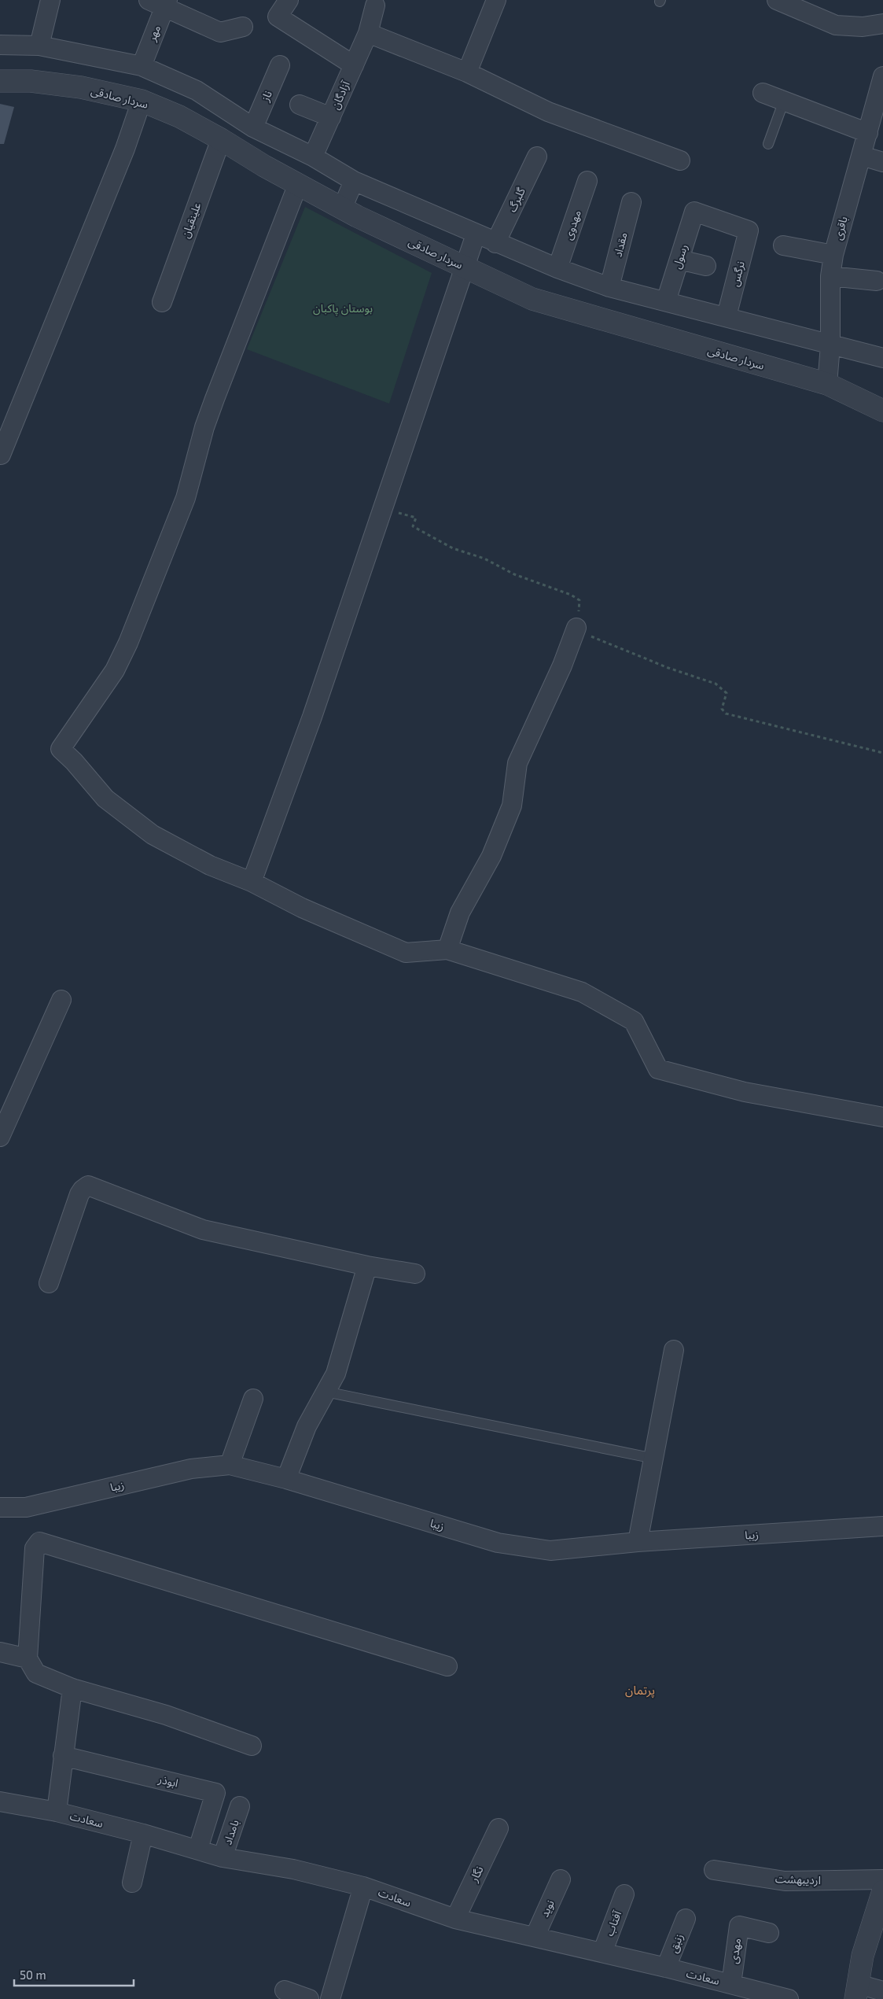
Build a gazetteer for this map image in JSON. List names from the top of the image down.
{
  "streets": {
    "street": [
      "مهر",
      "آزادگان",
      "ناز",
      "سردار صادقی",
      "گلبرگ",
      "علینقیان",
      "مهدوی",
      "باقری",
      "مقداد",
      "رسول",
      "نرگس",
      "زیبا",
      "ابوذر",
      "سعادت",
      "بامداد",
      "نگار",
      "اردیبهشت",
      "نوید",
      "آفتاب",
      "زنبق",
      "مهدی"
    ]
  },
  "crossings": [
    ["سردار صادقی", "علینقیان"],
    ["سردار صادقی", "باقری"],
    ["رسول", "نرگس"],
    ["ابوذر", "سعادت"],
    ["سعادت", "بامداد"],
    ["سعادت", "نگار"],
    ["سعادت", "نوید"],
    ["سعادت", "آفتاب"],
    ["سعادت", "زنبق"],
    ["سعادت", "مهدی"]
  ],
  "districts": ["پرتمان"],
  "parks": ["بوستان پاکبان"],
  "scale_bar": "50 m"
}
